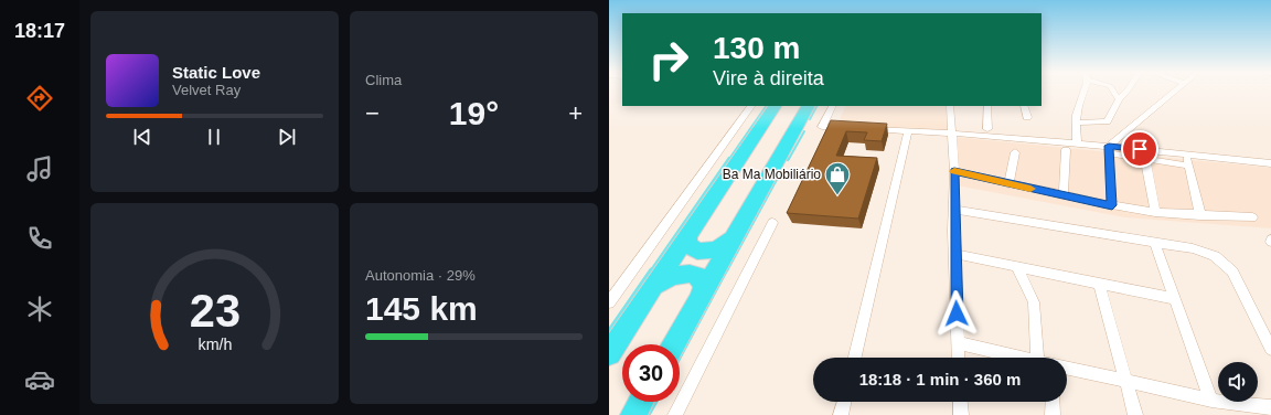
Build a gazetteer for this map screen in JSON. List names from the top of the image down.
{
  "places": {
    "shop": ["Ba Ma Mobiliário"]
  },
  "page": {
    "tabs": "18:17",
    "tile": [
      "Clima",
      ["Autonomia · 29%", "145 km"]
    ],
    "turn": ["130 m", "Vire à direita"],
    "song": ["Static Love", "Velvet Ray"],
    "heat": ["−", "19°", "+"],
    "limit": "30",
    "trip": "18:18 · 1 min · 360 m",
    "gauge": ["23", "km/h"]
  }
}
